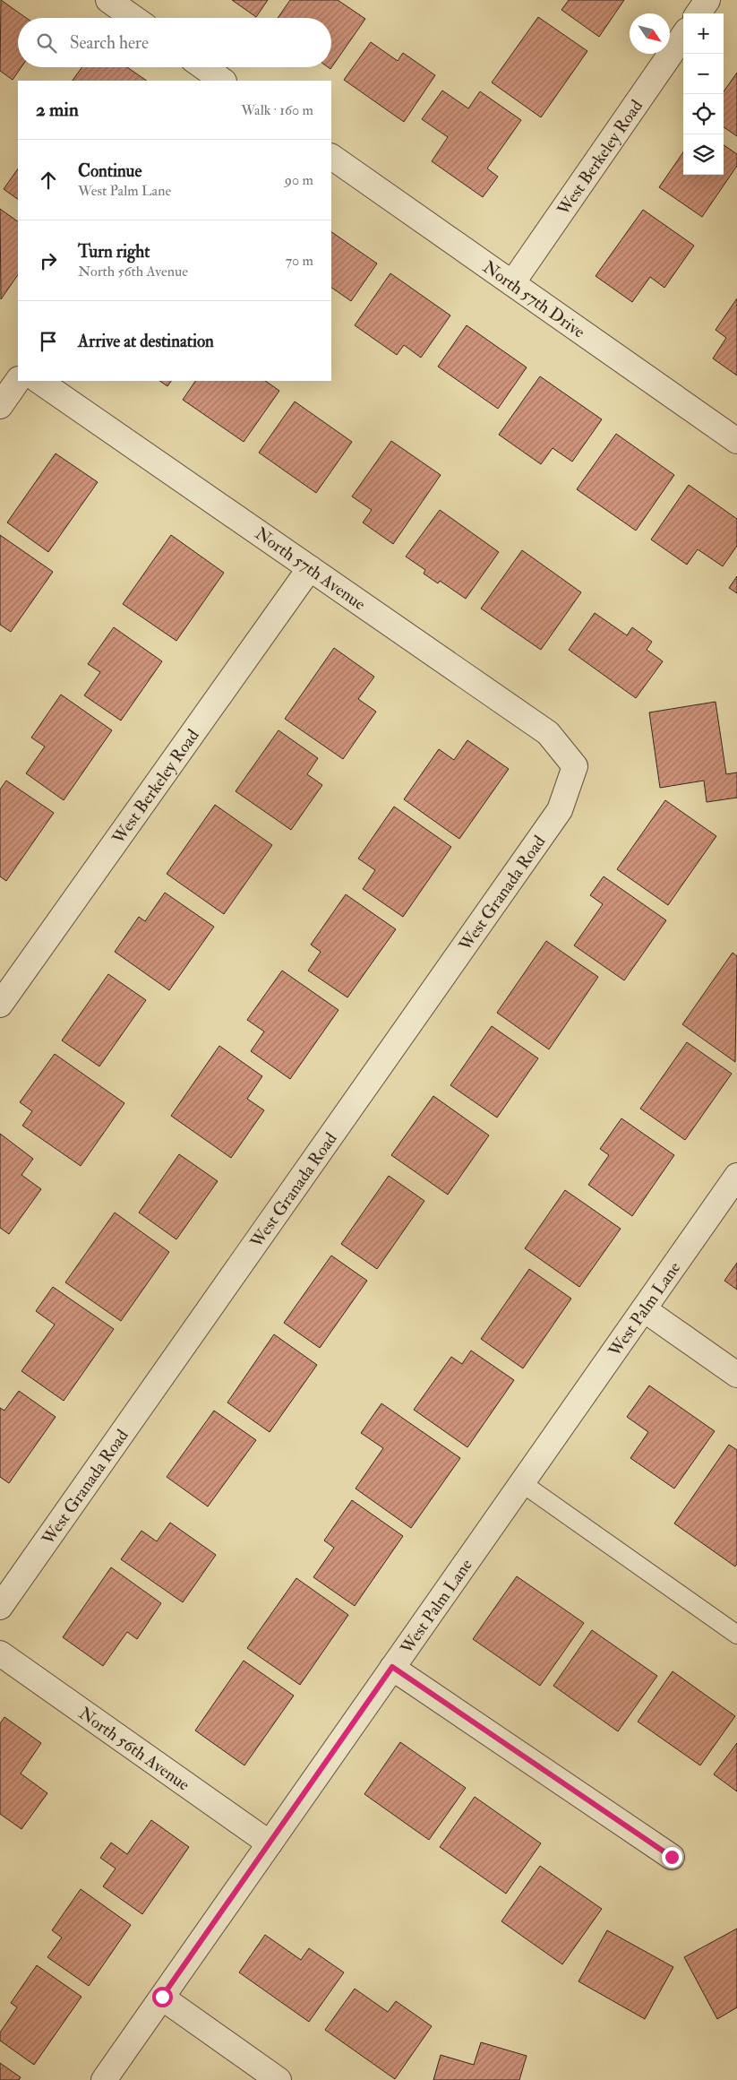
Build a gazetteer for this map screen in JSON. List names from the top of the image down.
{
  "streets": {
    "street": [
      "West Berkeley Road",
      "North 57th Drive",
      "North 57th Avenue",
      "West Granada Road",
      "West Palm Lane",
      "North 56th Avenue"
    ]
  },
  "crossings": [
    ["West Berkeley Road", "North 57th Drive"],
    ["West Berkeley Road", "North 57th Avenue"],
    ["North 57th Avenue", "West Granada Road"],
    ["West Palm Lane", "North 56th Avenue"]
  ],
  "north": "bottom right",
  "page": {
    "map_buttons": ["+", "−"],
    "search": "Search here",
    "heading": ["2 min", "Walk · 160 m"],
    "list": [
      ["Continue", "West Palm Lane", "90 m"],
      ["Turn right", "North 56th Avenue", "70 m"],
      "Arrive at destination"
    ]
  }
}
